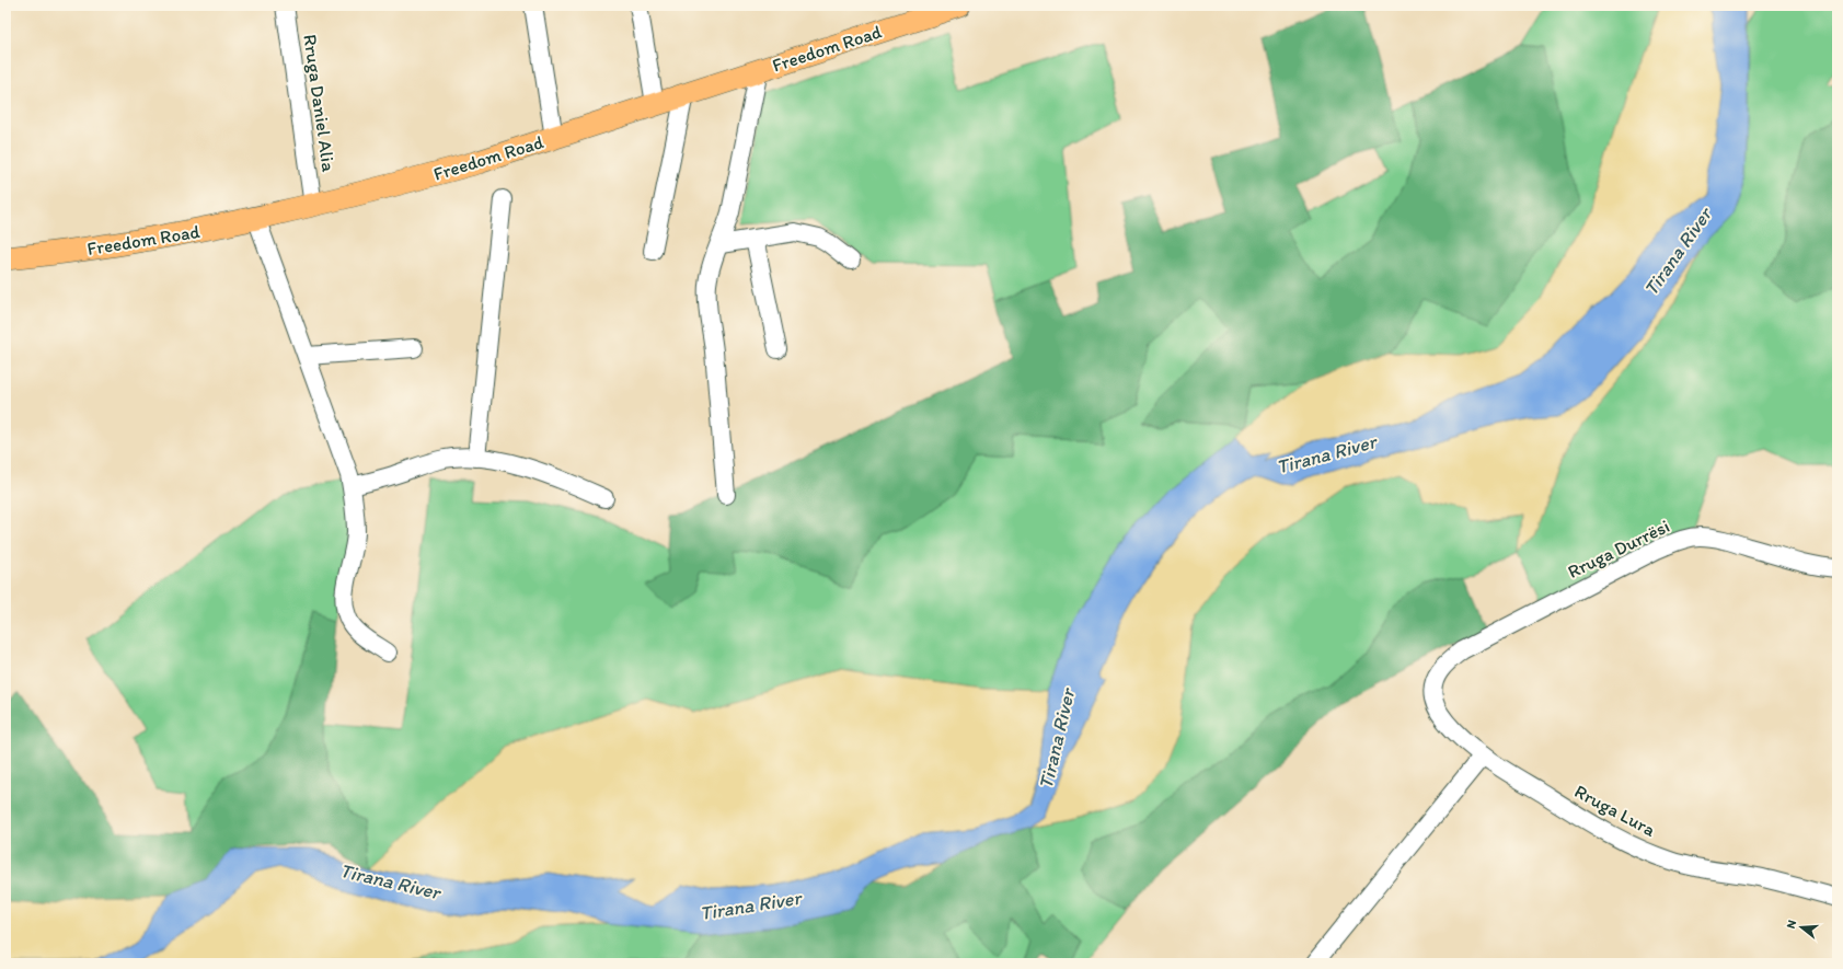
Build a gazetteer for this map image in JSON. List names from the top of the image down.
{
  "streets": {
    "main road": ["Freedom Road"],
    "street": ["Rruga Daniel Alia", "Rruga Durrësi", "Rruga Lura"]
  },
  "crossings": [
    ["Freedom Road", "Rruga Daniel Alia"],
    ["Rruga Durrësi", "Rruga Lura"]
  ],
  "water": ["Tirana River"],
  "north": "left"
}
